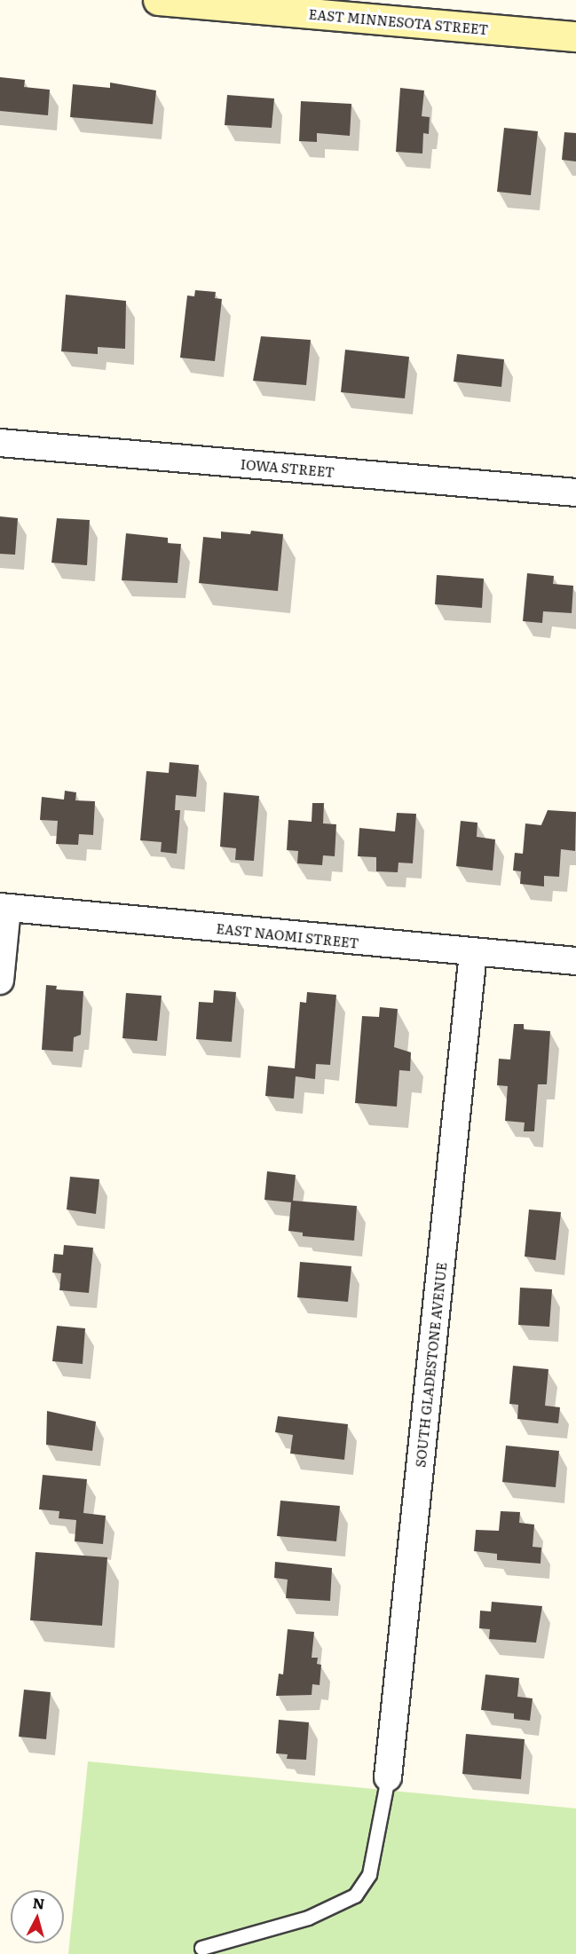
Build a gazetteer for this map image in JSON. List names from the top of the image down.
{
  "streets": {
    "street": [
      "EAST MINNESOTA STREET",
      "IOWA STREET",
      "EAST NAOMI STREET",
      "SOUTH GLADESTONE AVENUE"
    ]
  },
  "crossings": [
    ["EAST NAOMI STREET", "SOUTH GLADESTONE AVENUE"]
  ],
  "north": "top"
}
